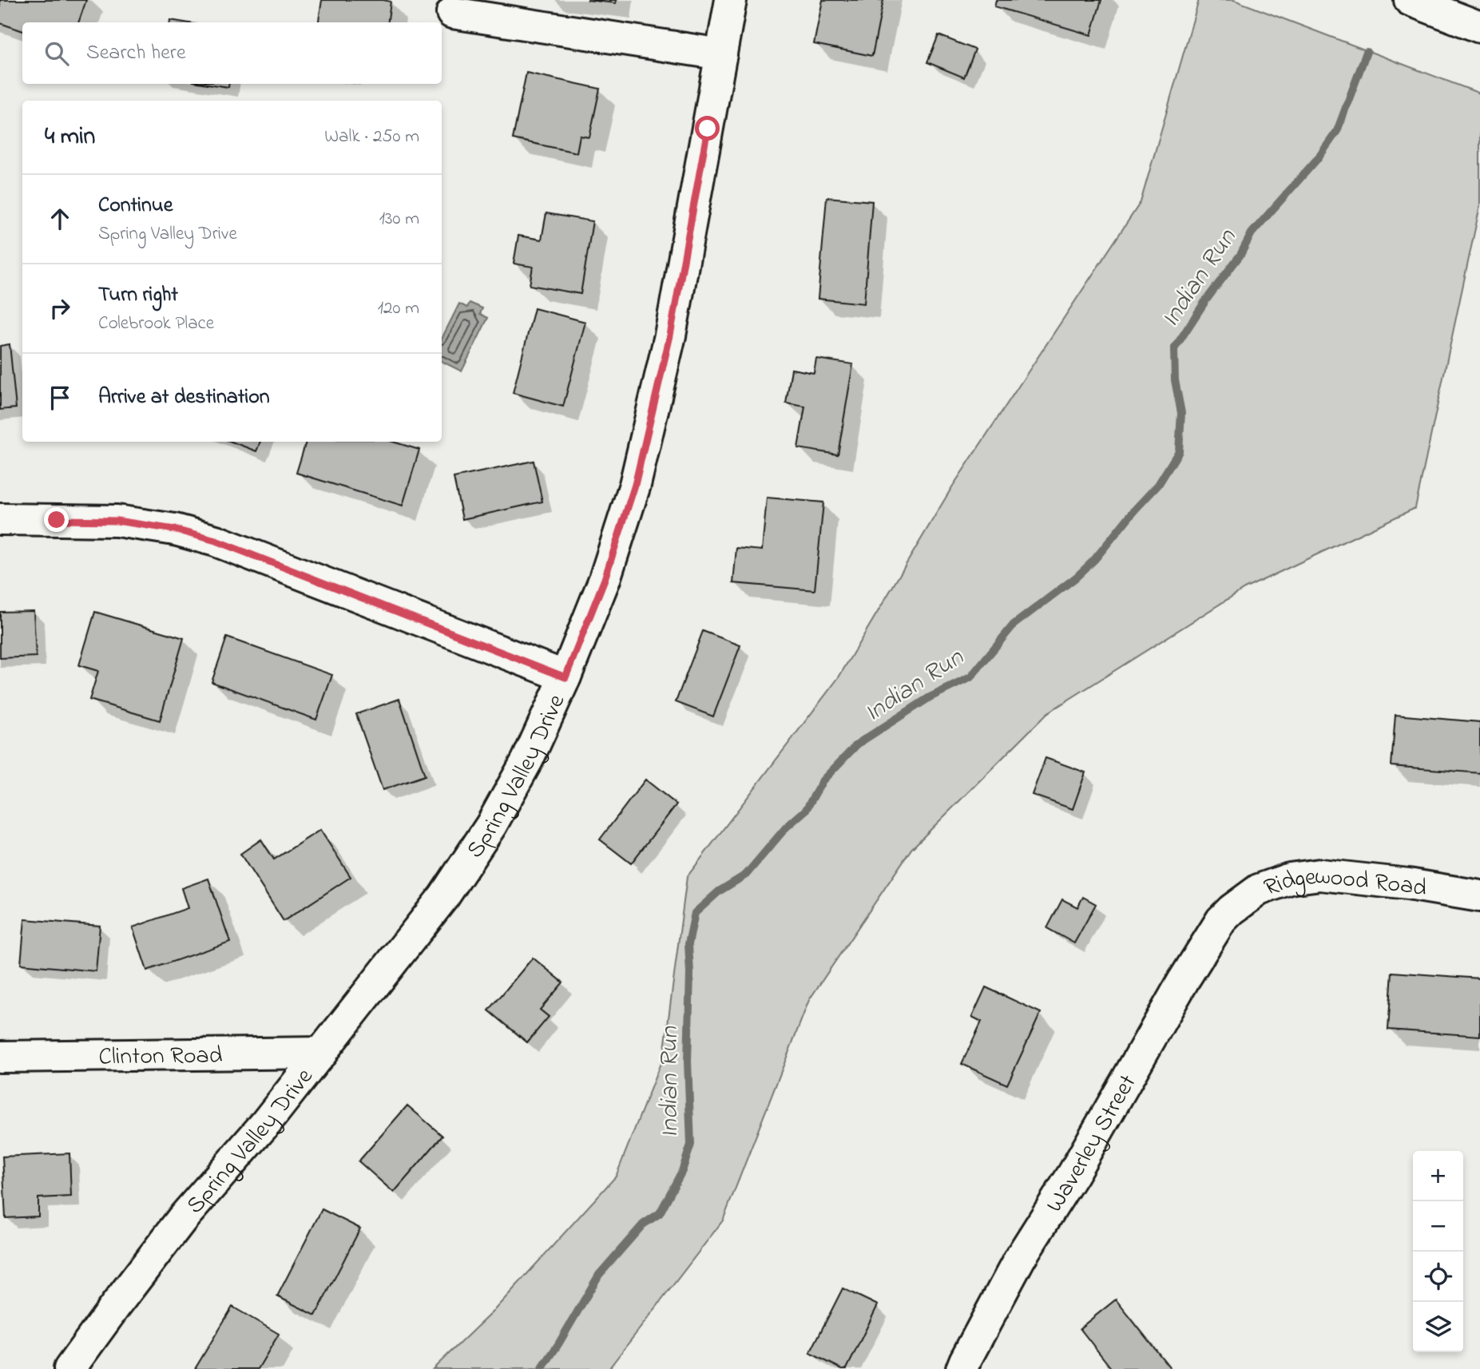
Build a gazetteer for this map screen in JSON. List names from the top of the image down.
{
  "streets": {
    "street": [
      "Spring Valley Drive",
      "Ridgewood Road",
      "Clinton Road",
      "Waverley Street"
    ]
  },
  "crossings": [
    ["Spring Valley Drive", "Clinton Road"],
    ["Ridgewood Road", "Waverley Street"]
  ],
  "water": ["Indian Run"],
  "page": {
    "search": "Search here",
    "heading": ["4 min", "Walk · 250 m"],
    "list": [
      ["Continue", "Spring Valley Drive", "130 m"],
      ["Turn right", "Colebrook Place", "120 m"],
      "Arrive at destination"
    ],
    "map_buttons": ["+", "−"]
  }
}
